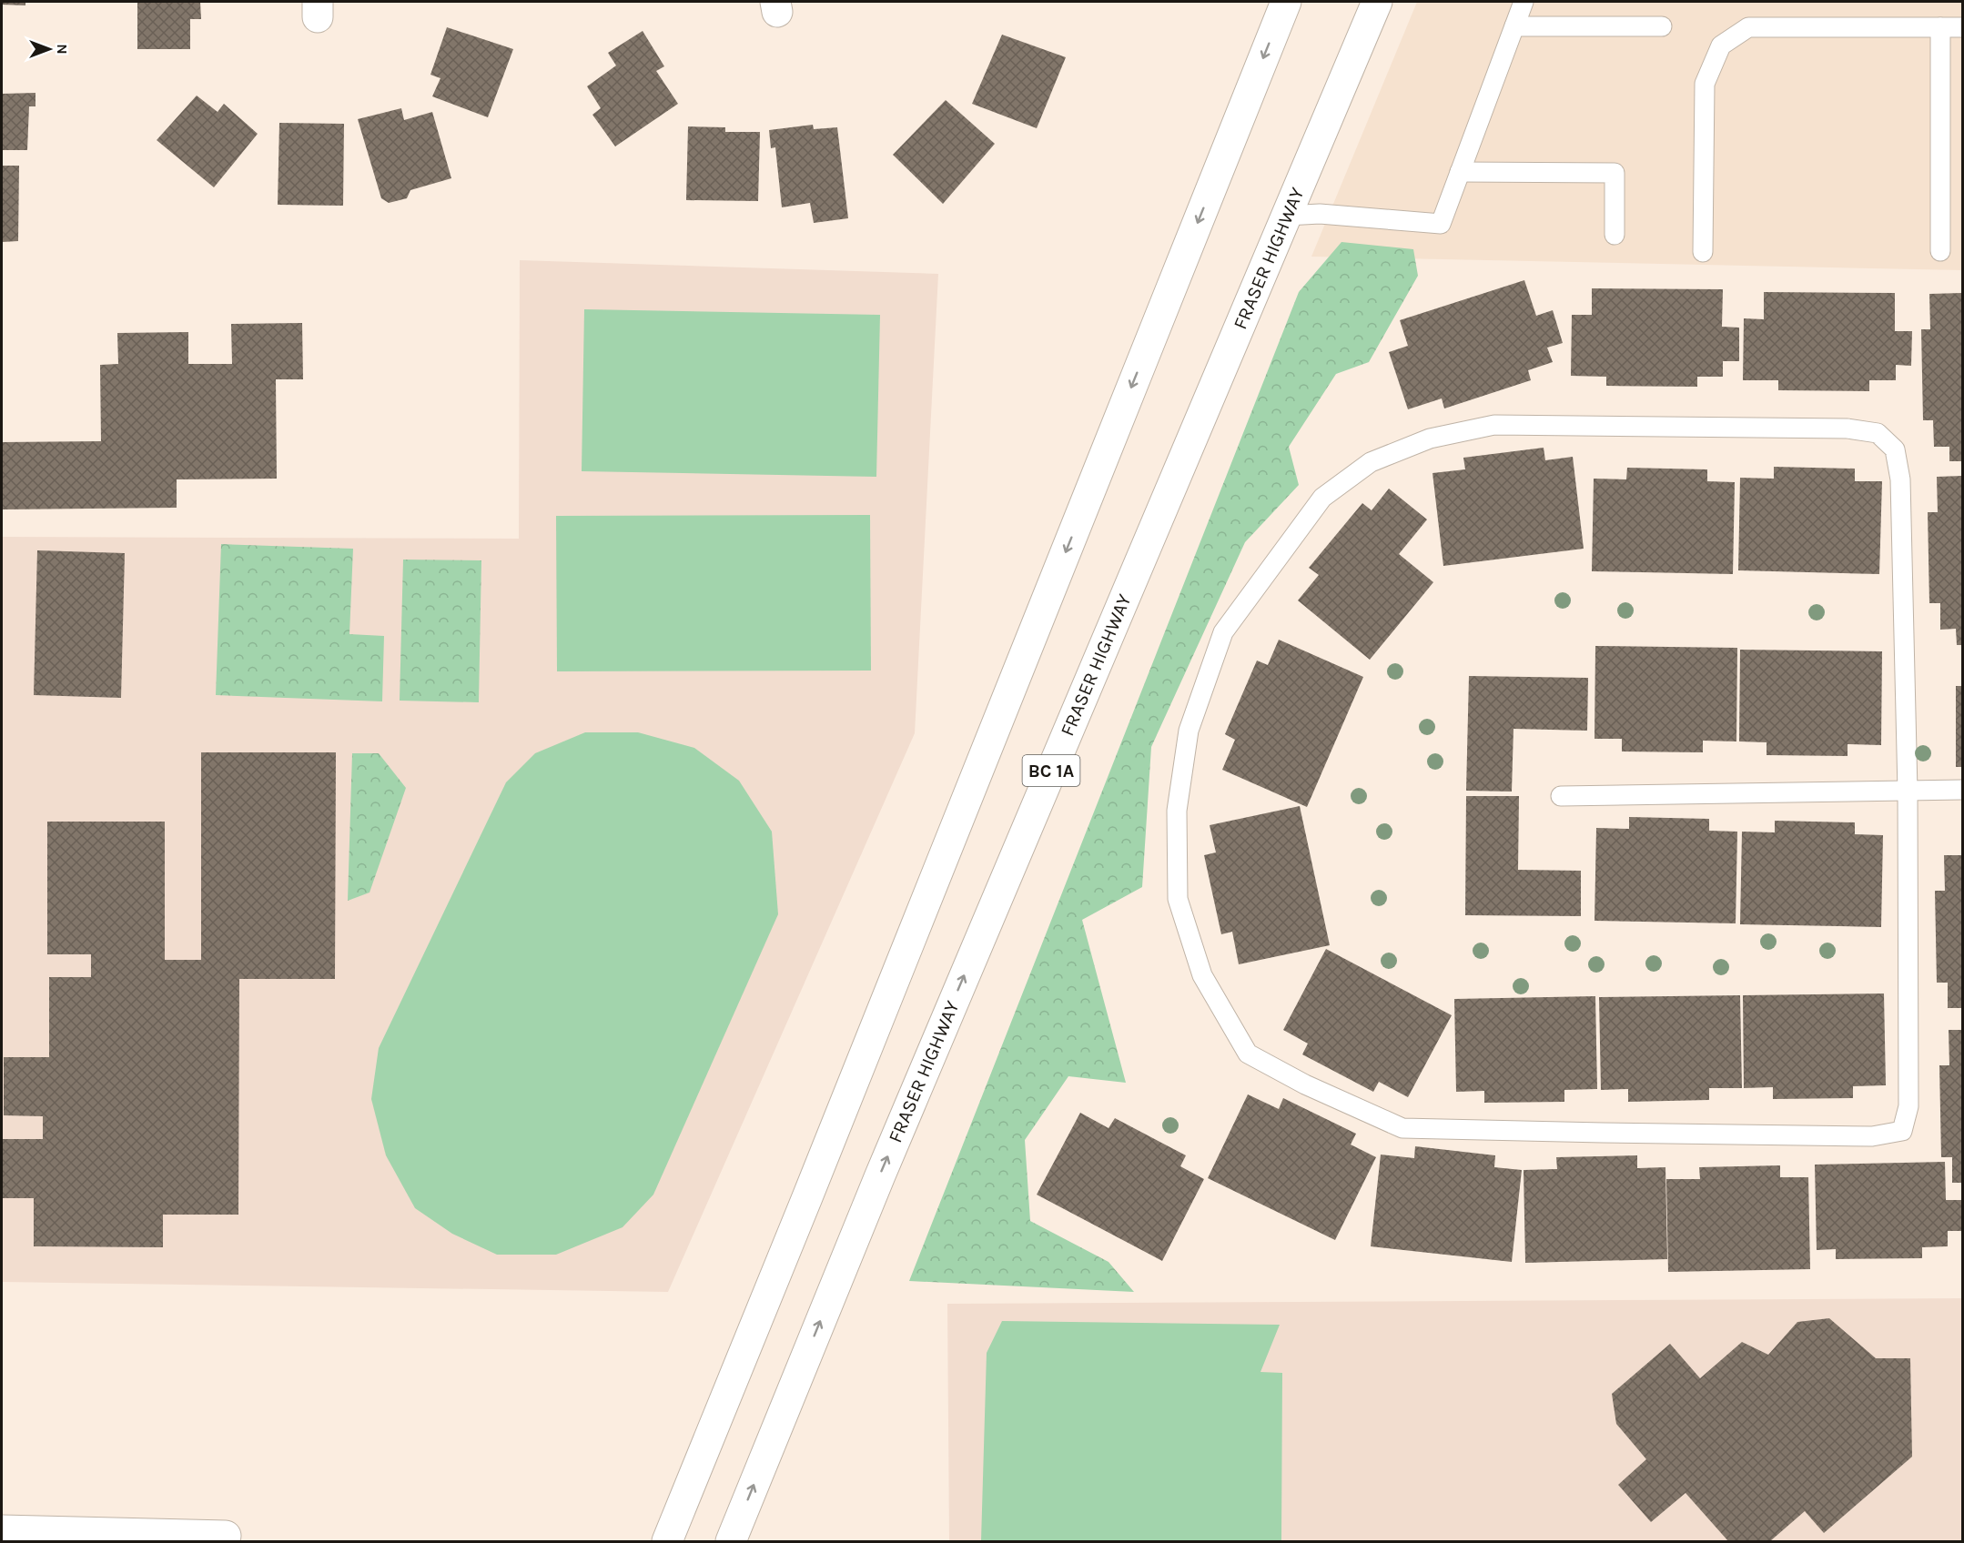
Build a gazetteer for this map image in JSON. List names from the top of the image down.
{
  "streets": {
    "main road": ["FRASER HIGHWAY", "BC 1A"]
  },
  "north": "right"
}
